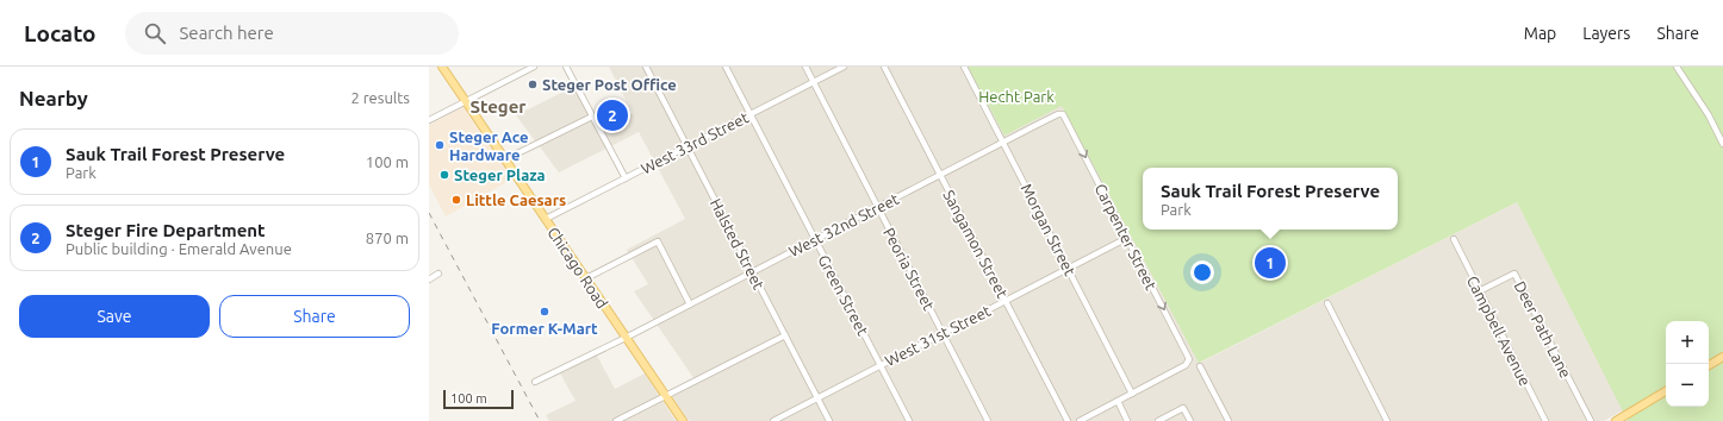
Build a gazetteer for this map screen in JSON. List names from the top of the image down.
{
  "streets": {
    "main road": ["Chicago Road"],
    "street": [
      "West 33rd Street",
      "West 32nd Street",
      "Morgan Street",
      "Carpenter Street",
      "Halsted Street",
      "Sangamon Street",
      "Peoria Street",
      "Green Street",
      "Deer Path Lane",
      "Campbell Avenue",
      "West 31st Street"
    ]
  },
  "crossings": [
    ["West 33rd Street", "Halsted Street"],
    ["West 33rd Street", "Chicago Road"],
    ["West 33rd Street", "Peoria Street"],
    ["West 33rd Street", "Green Street"],
    ["West 32nd Street", "Morgan Street"],
    ["West 32nd Street", "Carpenter Street"],
    ["West 32nd Street", "Halsted Street"],
    ["West 32nd Street", "Sangamon Street"],
    ["West 32nd Street", "Chicago Road"],
    ["West 32nd Street", "Peoria Street"],
    ["West 32nd Street", "Green Street"],
    ["Morgan Street", "Carpenter Street"],
    ["Morgan Street", "West 31st Street"],
    ["Carpenter Street", "West 31st Street"],
    ["Halsted Street", "West 31st Street"],
    ["Sangamon Street", "West 31st Street"],
    ["Peoria Street", "West 31st Street"],
    ["Green Street", "West 31st Street"],
    ["Deer Path Lane", "Campbell Avenue"]
  ],
  "one_way": ["Carpenter Street"],
  "districts": ["Steger"],
  "parks": ["Hecht Park"],
  "places": [
    "Steger Post Office",
    "Steger Ace Hardware",
    "Steger Plaza",
    "Little Caesars",
    "Former K-Mart"
  ],
  "scale_bar": "100 m",
  "page": {
    "header": "Locato",
    "search": "Search here",
    "nav": ["Map", "Layers", "Share"],
    "heading": ["Nearby", "2 results"],
    "pins": ["2", "1"],
    "list": [
      {
        "mark": "1",
        "name": "Sauk Trail Forest Preserve",
        "note": "Park",
        "value": "100 m"
      },
      {
        "mark": "2",
        "name": "Steger Fire Department",
        "note": "Public building · Emerald Avenue",
        "value": "870 m"
      }
    ],
    "popup": ["Sauk Trail Forest Preserve", "Park"],
    "buttons": ["Save", "Share"],
    "map_buttons": ["+", "−"],
    "scale": "100 m"
  }
}
